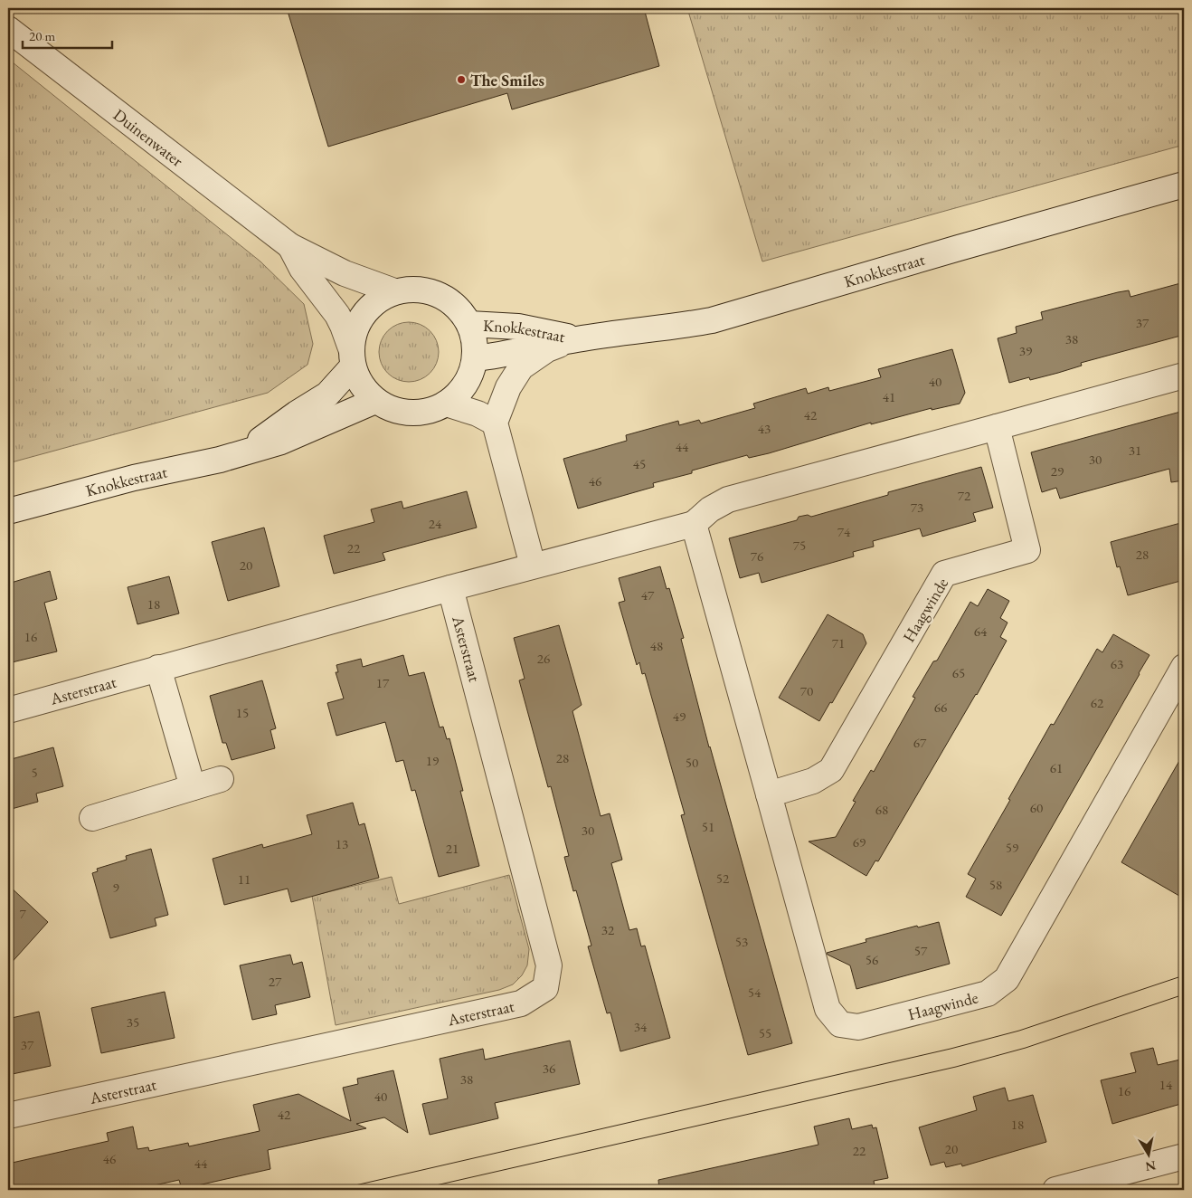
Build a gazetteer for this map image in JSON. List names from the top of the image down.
{
  "streets": {
    "street": [
      "Duinenwater",
      "Knokkestraat",
      "Haagwinde",
      "Asterstraat"
    ]
  },
  "crossings": [
    ["Duinenwater", "Knokkestraat"]
  ],
  "places": ["The Smiles"],
  "house_numbers": [
    "37",
    "38",
    "39",
    "40",
    "41",
    "42",
    "43",
    "44",
    "31",
    "30",
    "45",
    "29",
    "46",
    "72",
    "73",
    "24",
    "74",
    "75",
    "22",
    "28",
    "76",
    "20",
    "47",
    "18",
    "64",
    "16",
    "71",
    "48",
    "26",
    "63",
    "65",
    "17",
    "70",
    "62",
    "66",
    "15",
    "49",
    "67",
    "28",
    "19",
    "50",
    "61",
    "5",
    "60",
    "68",
    "51",
    "30",
    "69",
    "13",
    "59",
    "21",
    "52",
    "11",
    "58",
    "9",
    "7",
    "32",
    "53",
    "57",
    "56",
    "27",
    "54",
    "35",
    "34",
    "55",
    "37",
    "36",
    "38",
    "14",
    "16",
    "40",
    "42",
    "18",
    "20",
    "22",
    "46",
    "44"
  ],
  "scale_bar": "20 m",
  "north": "bottom"
}
